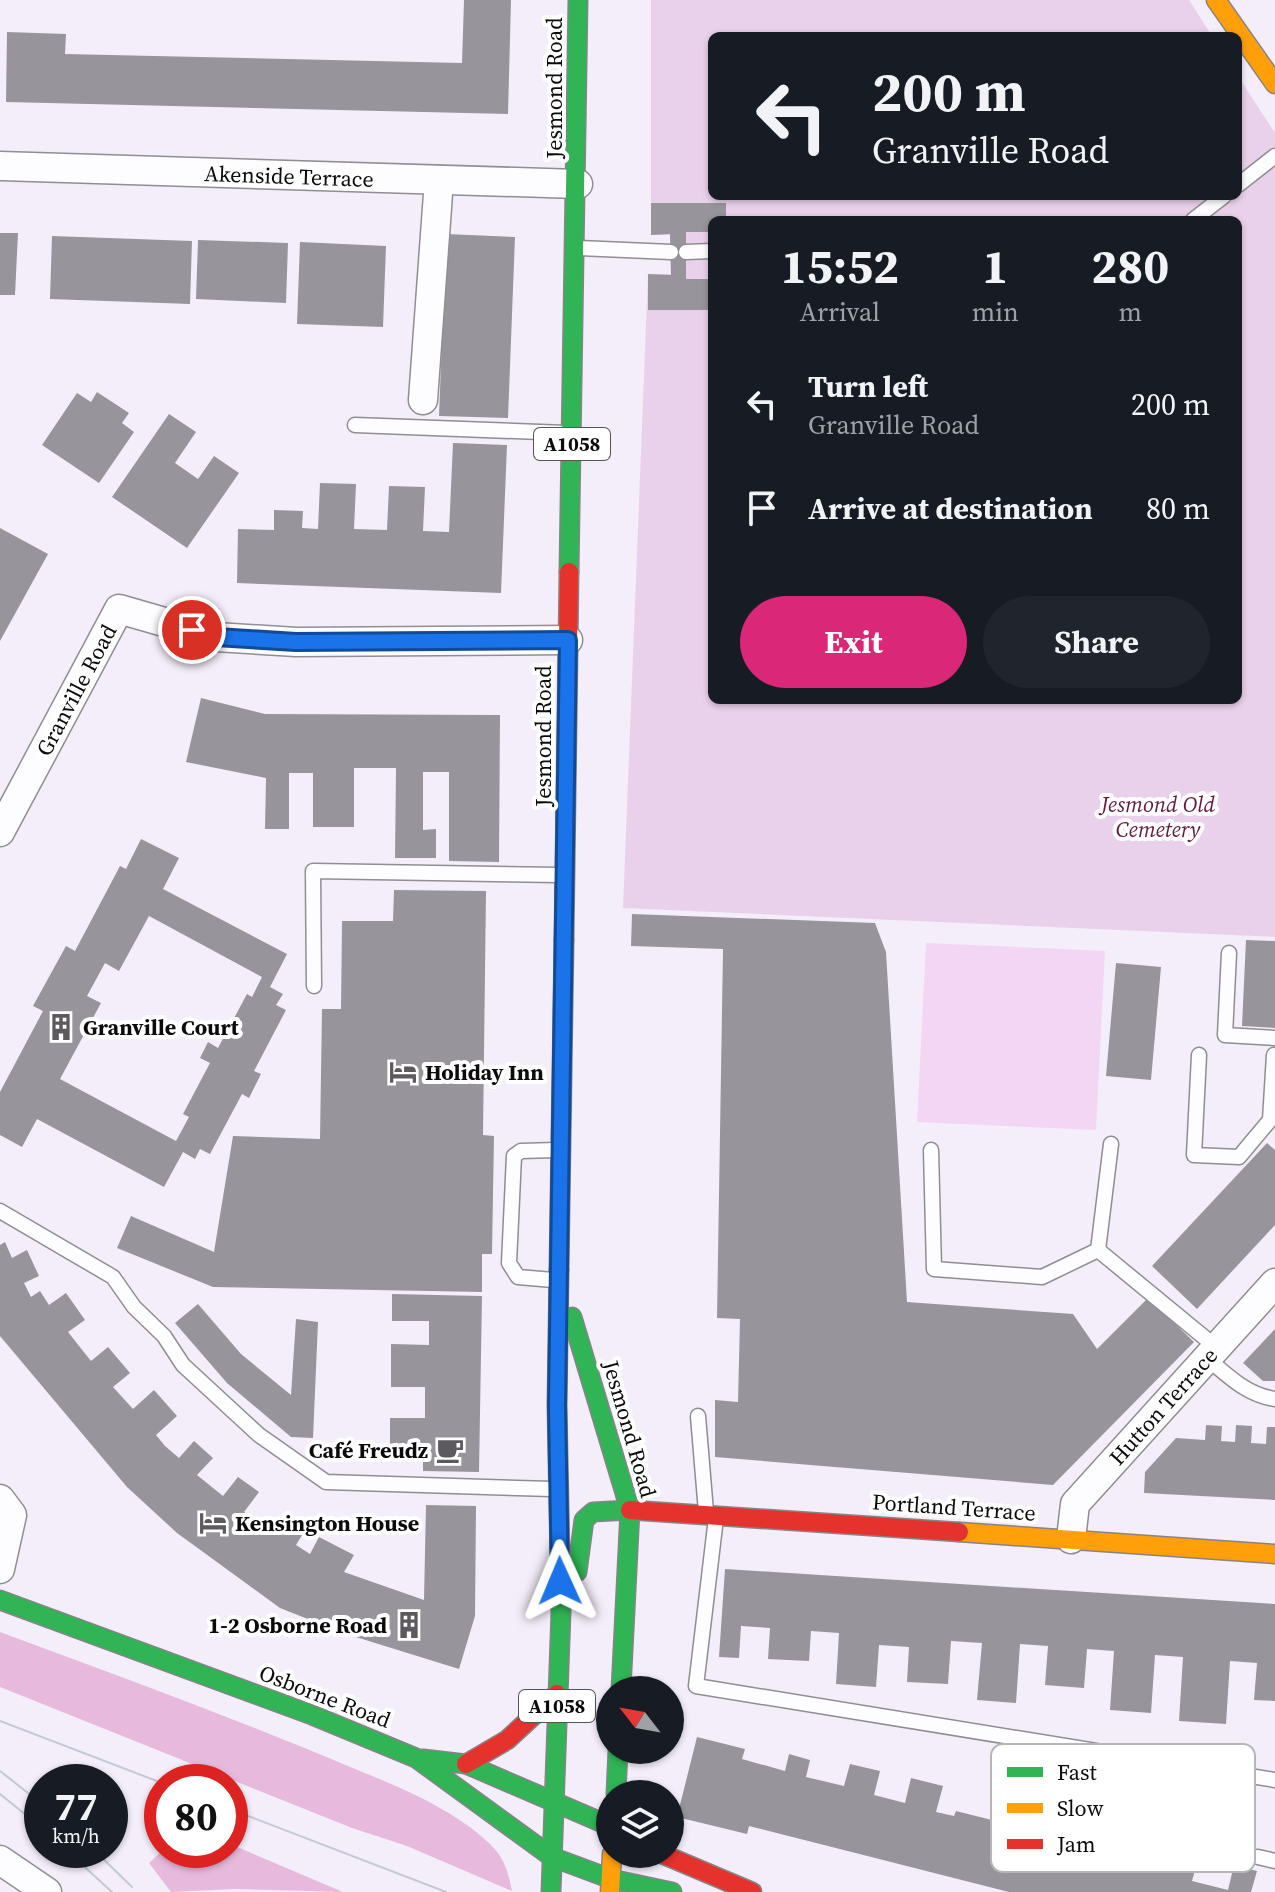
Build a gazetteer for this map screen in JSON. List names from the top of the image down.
{
  "streets": {
    "main road": [
      "Jesmond Road",
      "A1058",
      "Portland Terrace",
      "Osborne Road"
    ],
    "street": ["Akenside Terrace", "Granville Road", "Hutton Terrace"]
  },
  "crossings": [
    ["Jesmond Road", "Akenside Terrace"],
    ["Jesmond Road", "A1058"],
    ["Jesmond Road", "Granville Road"],
    ["Jesmond Road", "Portland Terrace"],
    ["Jesmond Road", "Osborne Road"],
    ["A1058", "Portland Terrace"],
    ["A1058", "Osborne Road"],
    ["Hutton Terrace", "Portland Terrace"]
  ],
  "parks": ["Jesmond Old Cemetery"],
  "places": {
    "building": ["Granville Court", "1-2 Osborne Road"],
    "hotel": ["Holiday Inn", "Kensington House"],
    "cafe": ["Café Freudz"]
  },
  "legend": ["Fast", "Slow", "Jam"],
  "north": "top left",
  "page": {
    "turn": ["200 m", "Granville Road"],
    "eta": [
      "15:52",
      "Arrival",
      "1",
      "min",
      "280",
      "m"
    ],
    "list": [
      {
        "name": "Turn left",
        "note": "Granville Road",
        "value": "200 m"
      },
      {
        "name": "Arrive at destination",
        "value": "80 m"
      }
    ],
    "buttons": ["Exit", "Share"],
    "speed": "77 km/h",
    "limit": "80"
  }
}
